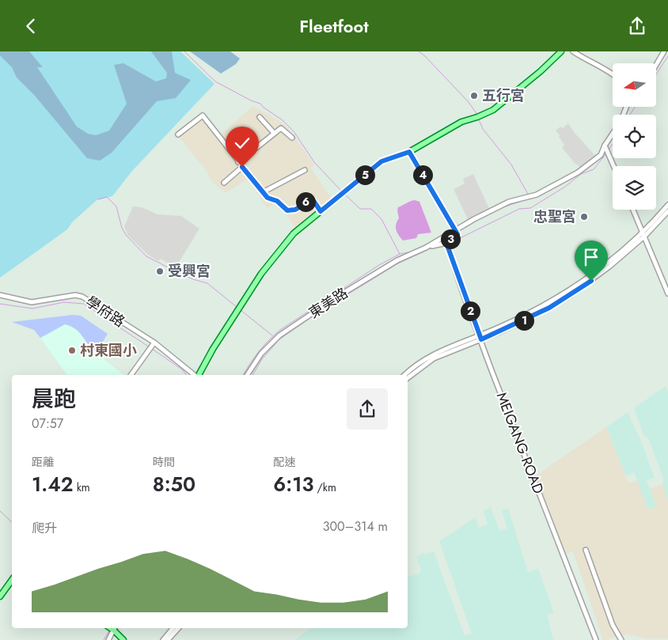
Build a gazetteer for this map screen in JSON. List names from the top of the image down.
{
  "streets": {
    "street": ["東美路", "學府路", "MEIGANG ROAD"]
  },
  "places": [
    "五行宮",
    "忠聖宮",
    "受興宮",
    "村東國小"
  ],
  "north": "left",
  "page": {
    "header": "Fleetfoot",
    "pins": [
      "4",
      "5",
      "6",
      "3",
      "2",
      "1"
    ],
    "heading": ["晨跑", "07:57"],
    "stats": [
      ["距離", "1.42 km"],
      ["時間", "8:50"],
      ["配速", "6:13 /km"]
    ],
    "chart": ["爬升", "300–314 m"]
  }
}
